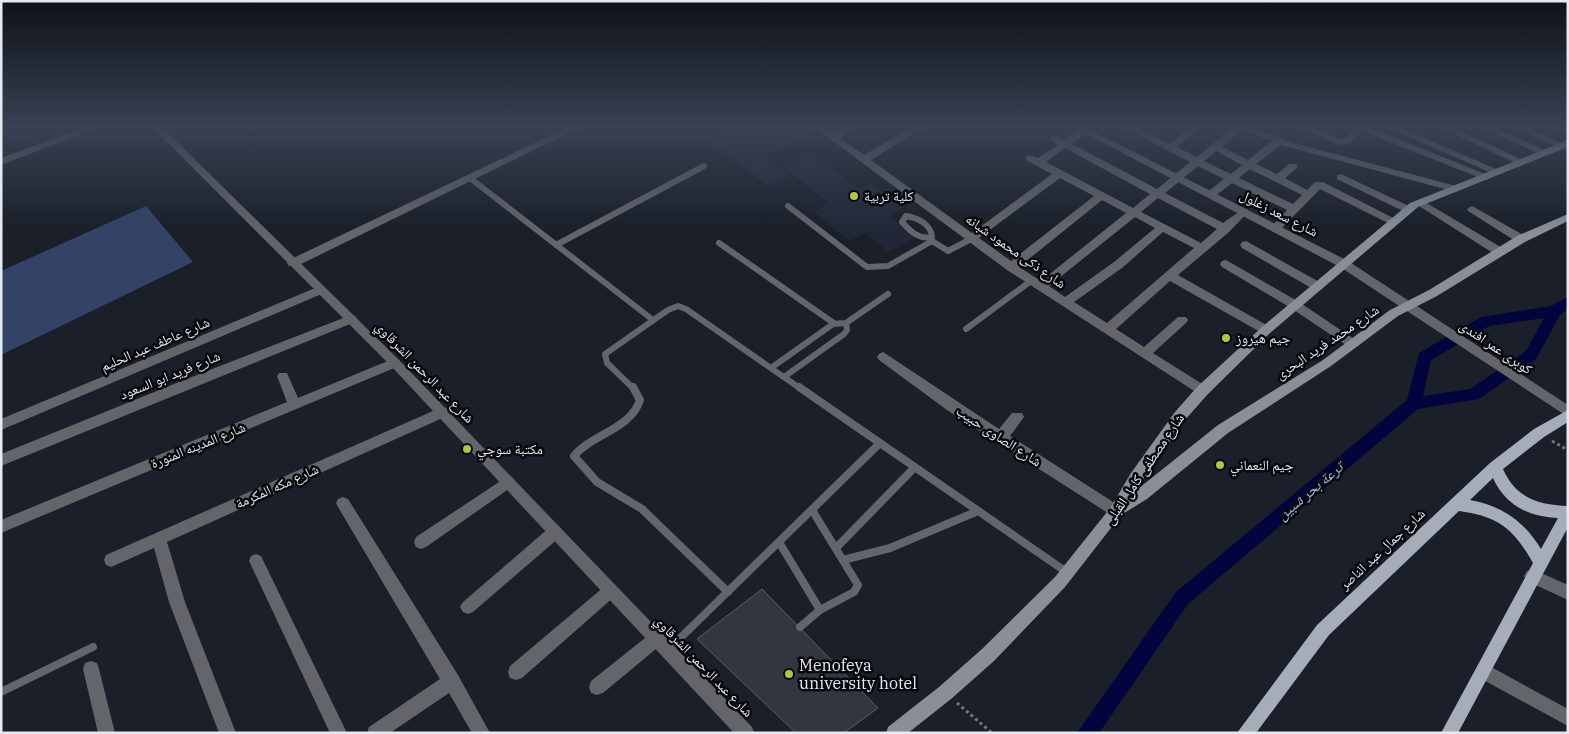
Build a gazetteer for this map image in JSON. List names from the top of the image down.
{
  "streets": {
    "main road": ["شارع محمد فريد البحرى", "شارع مصطفى كامل القبلى", "شارع جمال عبد الناصر"],
    "street": [
      "شارع سعد زغلول",
      "شارع ذكى محمود شبانه",
      "شارع عاطف عبد الحليم",
      "كوبرى عمر افندى",
      "شارع عبد الرحمن الشرقاوي",
      "شارع فريد ابو السعود",
      "شارع الصاوى حبيب",
      "شارع المدينه المنورة",
      "شارع مكه المكرمة"
    ]
  },
  "crossings": [
    ["شارع سعد زغلول", "شارع محمد فريد البحرى"],
    ["شارع سعد زغلول", "كوبرى عمر افندى"],
    ["شارع سعد زغلول", "شارع مصطفى كامل القبلى"],
    ["شارع ذكى محمود شبانه", "شارع مصطفى كامل القبلى"],
    ["شارع محمد فريد البحرى", "كوبرى عمر افندى"],
    ["شارع محمد فريد البحرى", "شارع الصاوى حبيب"],
    ["شارع محمد فريد البحرى", "شارع مصطفى كامل القبلى"],
    ["شارع عاطف عبد الحليم", "شارع عبد الرحمن الشرقاوي"],
    ["كوبرى عمر افندى", "شارع جمال عبد الناصر"],
    ["شارع عبد الرحمن الشرقاوي", "شارع فريد ابو السعود"],
    ["شارع عبد الرحمن الشرقاوي", "شارع المدينه المنورة"],
    ["شارع عبد الرحمن الشرقاوي", "شارع مكه المكرمة"],
    ["شارع الصاوى حبيب", "شارع مصطفى كامل القبلى"]
  ],
  "water": ["ترعة بحر شبين"],
  "places": [
    "كلية تربية",
    "جيم هيروز",
    "مكتبة سوجي",
    "جيم النعماني",
    "Menofeya university hotel"
  ]
}
